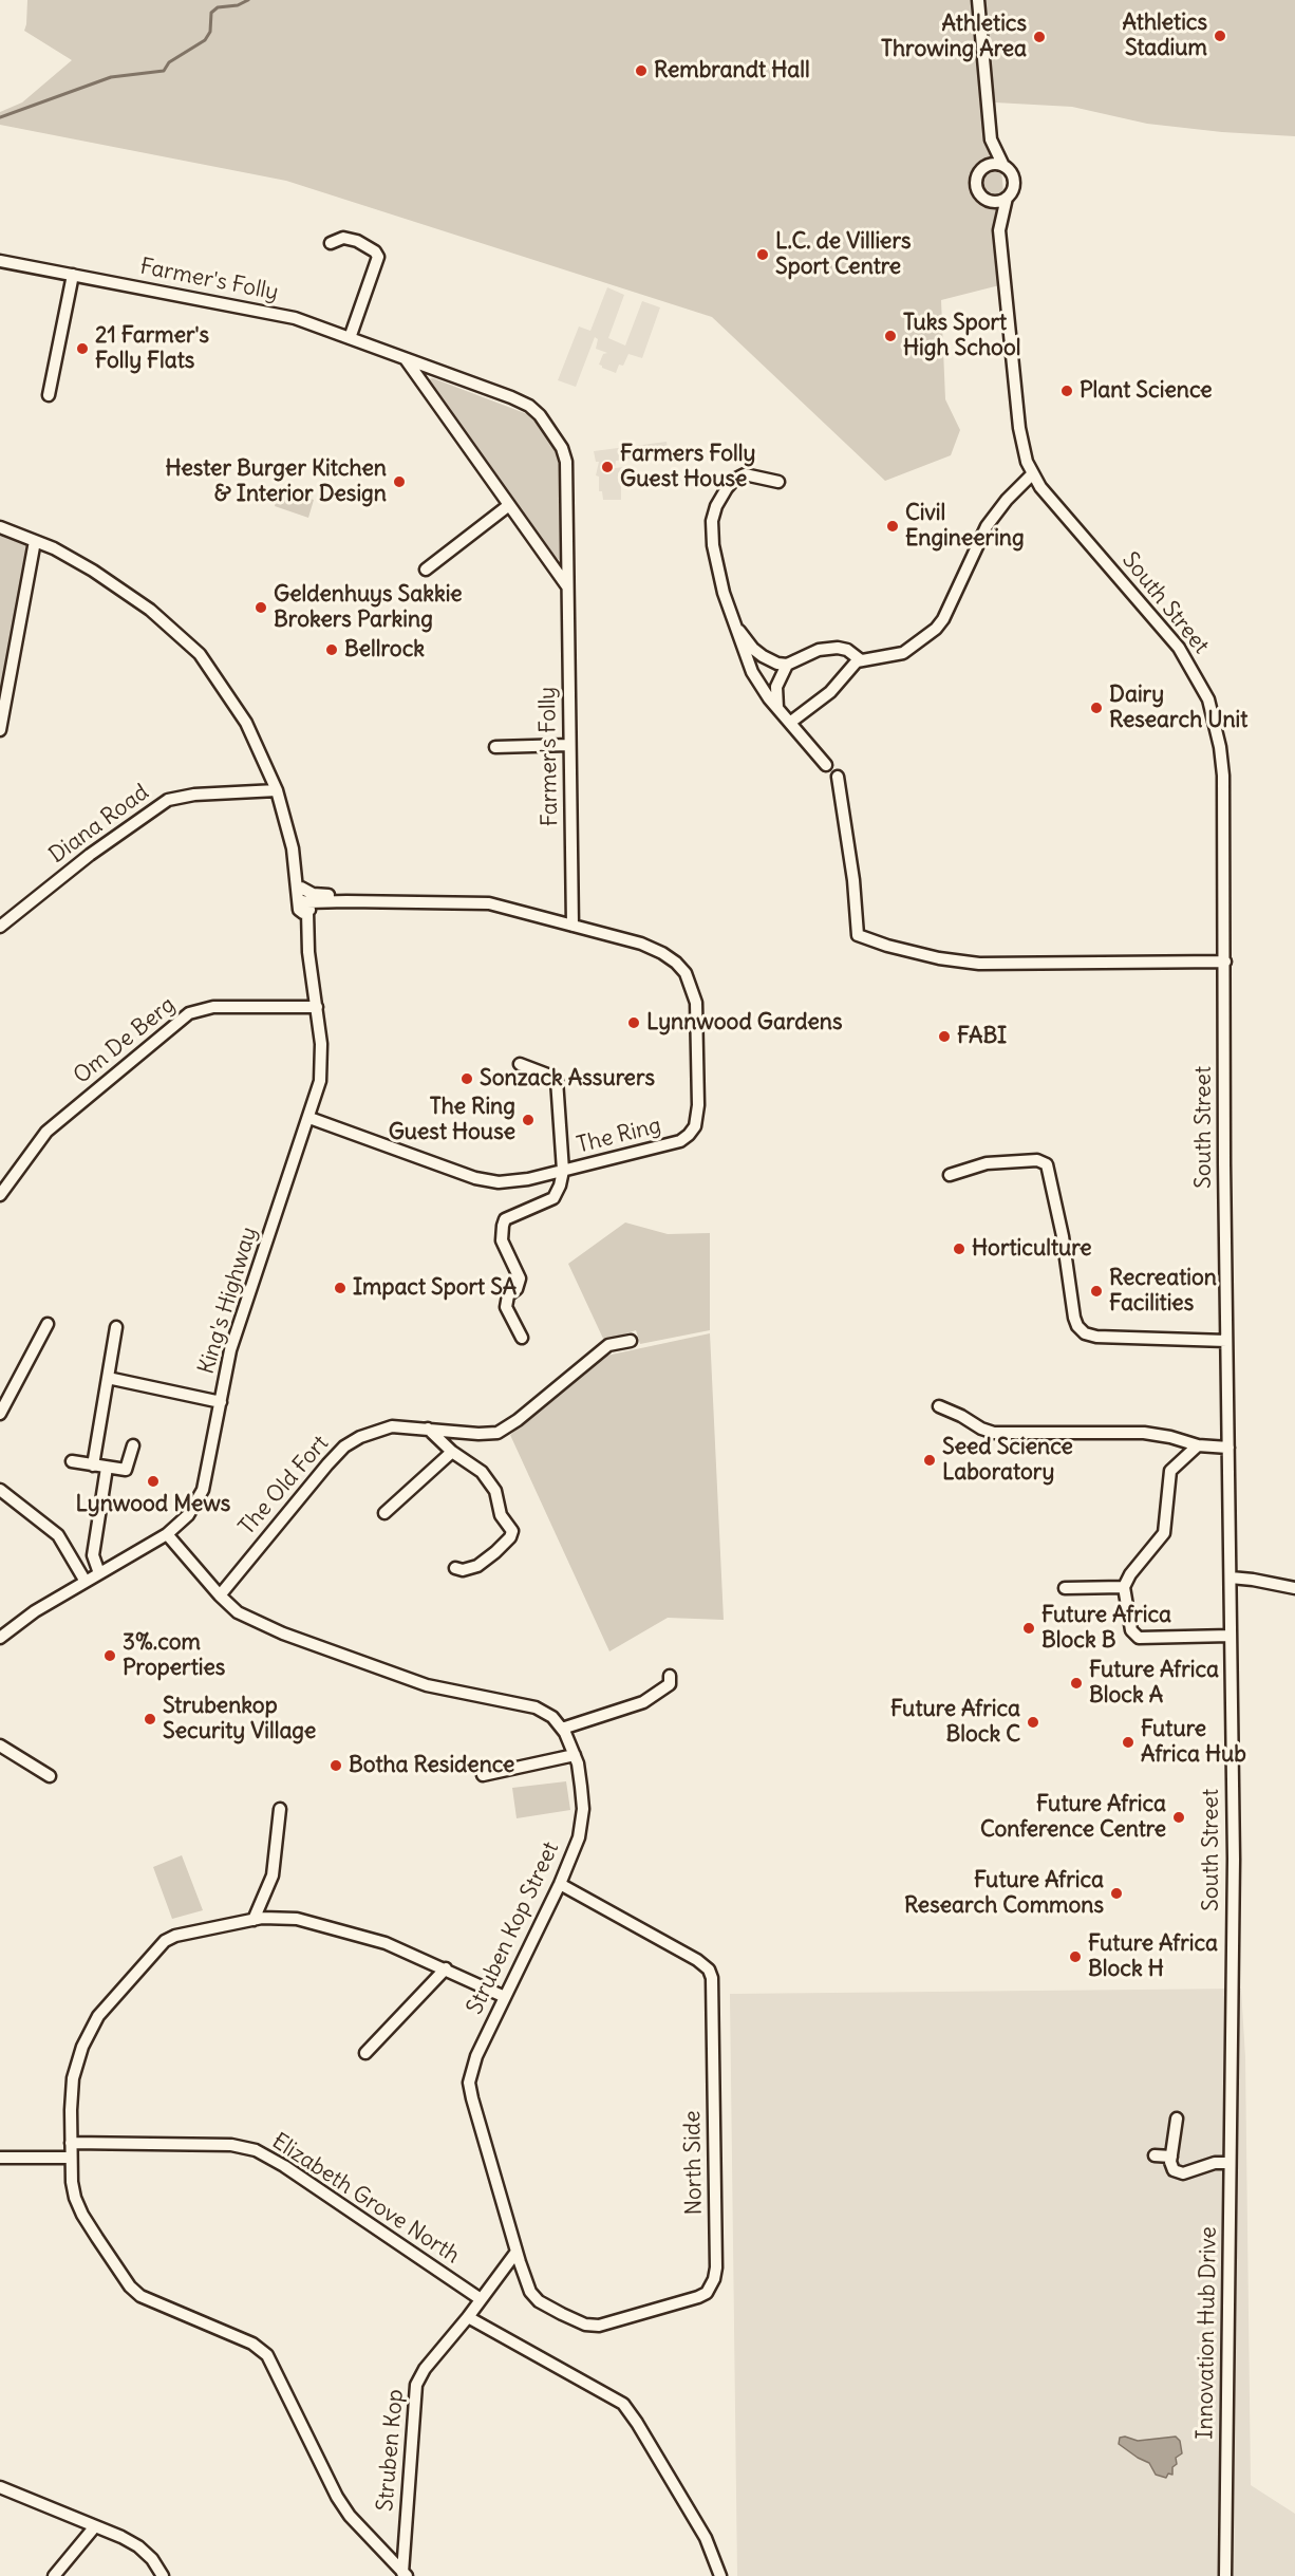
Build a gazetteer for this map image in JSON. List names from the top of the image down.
{
  "streets": {
    "street": [
      "Farmer's Folly",
      "South Street",
      "Diana Road",
      "Om De Berg",
      "The Ring",
      "King's Highway",
      "The Old Fort",
      "Struben Kop Street",
      "North Side",
      "Elizabeth Grove North",
      "Innovation Hub Drive",
      "Struben Kop"
    ]
  },
  "crossings": [
    ["Farmer's Folly", "The Ring"],
    ["South Street", "Innovation Hub Drive"],
    ["Diana Road", "King's Highway"],
    ["Om De Berg", "King's Highway"],
    ["The Ring", "King's Highway"],
    ["King's Highway", "Struben Kop Street"],
    ["The Old Fort", "Struben Kop Street"],
    ["Struben Kop Street", "North Side"],
    ["Struben Kop Street", "Struben Kop"],
    ["North Side", "Struben Kop"],
    ["Elizabeth Grove North", "Struben Kop"]
  ],
  "places": [
    "Athletics Stadium",
    "Athletics Throwing Area",
    "Rembrandt Hall",
    "L.C. de Villiers Sport Centre",
    "Tuks Sport High School",
    "21 Farmer's Folly Flats",
    "Plant Science",
    "Farmers Folly Guest House",
    "Hester Burger Kitchen & Interior Design",
    "Civil Engineering",
    "Geldenhuys Sakkie Brokers Parking",
    "Bellrock",
    "Dairy Research Unit",
    "Lynnwood Gardens",
    "FABI",
    "Sonzack Assurers",
    "The Ring Guest House",
    "Horticulture",
    "Impact Sport SA",
    "Recreation Facilities",
    "Seed Science Laboratory",
    "Lynwood Mews",
    "Future Africa Block B",
    "3%.com Properties",
    "Future Africa Block A",
    "Strubenkop Security Village",
    "Future Africa Block C",
    "Future Africa Hub",
    "Botha Residence",
    "Future Africa Conference Centre",
    "Future Africa Research Commons",
    "Future Africa Block H"
  ]
}
